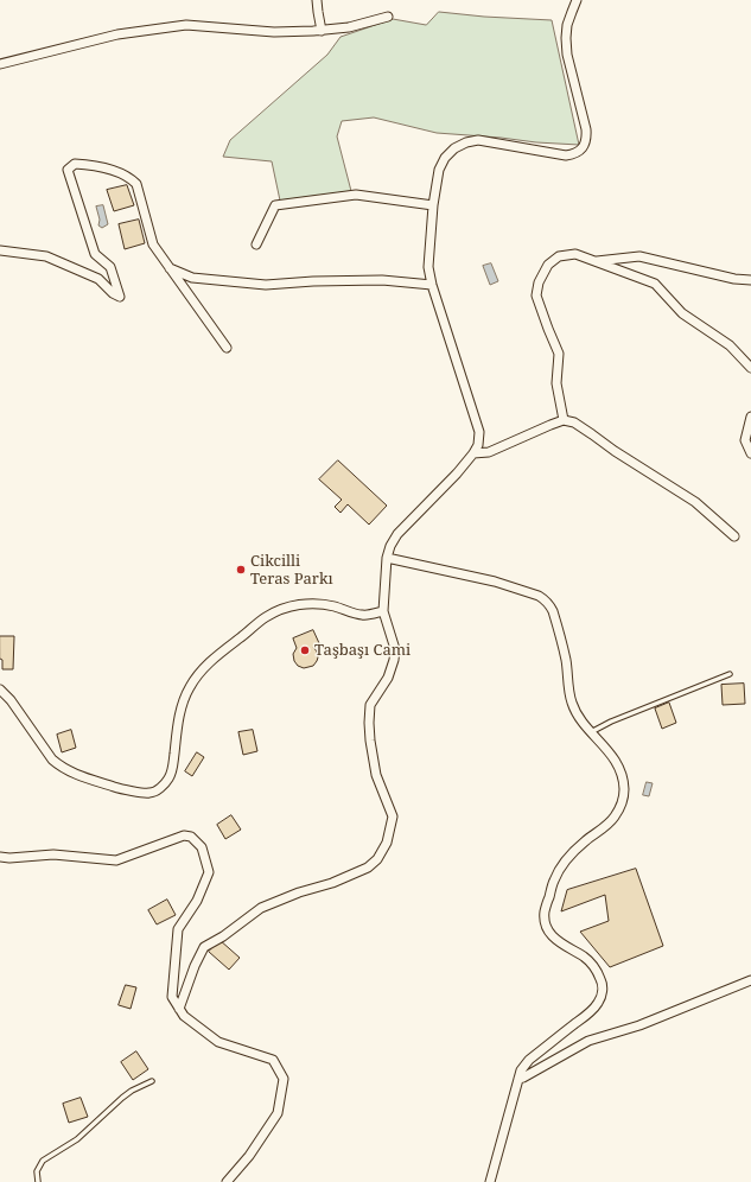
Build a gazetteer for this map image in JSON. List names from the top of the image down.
{
  "places": ["Cikcilli Teras Parkı", "Taşbaşı Cami"]
}
